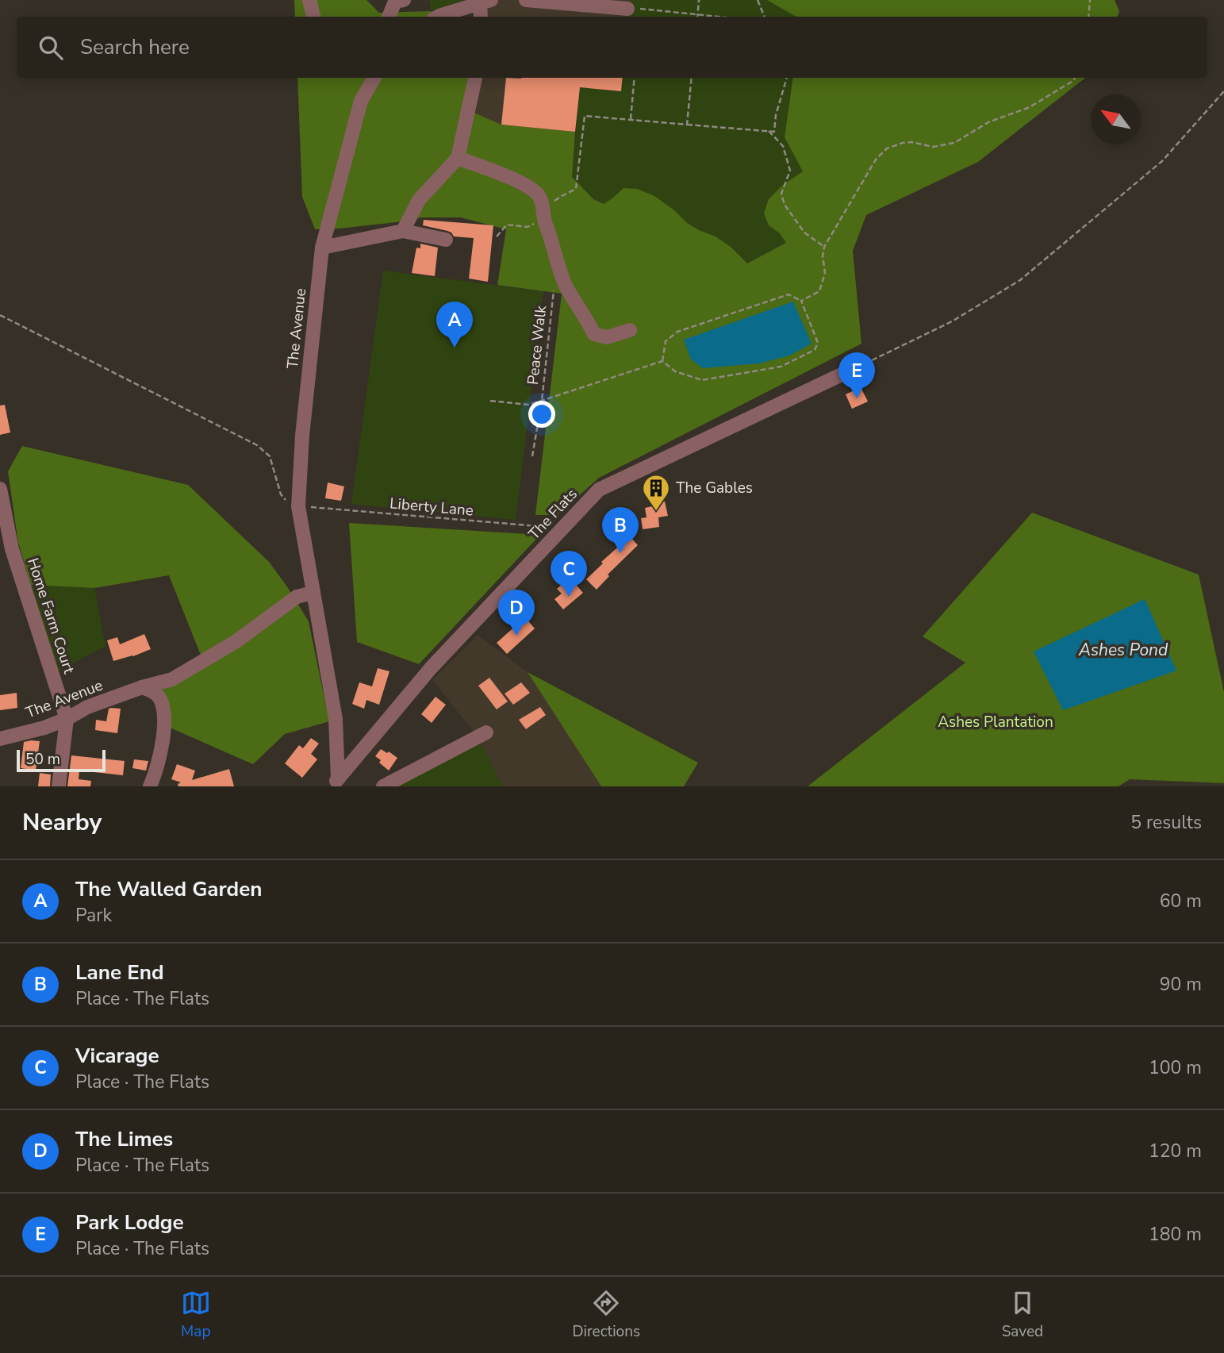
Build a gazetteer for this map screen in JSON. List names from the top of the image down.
{
  "streets": {
    "street": ["The Avenue", "The Flats", "Home Farm Court"],
    "path": ["Peace Walk", "Liberty Lane"]
  },
  "crossings": [
    ["The Avenue", "Liberty Lane"],
    ["The Avenue", "The Flats"],
    ["The Avenue", "Home Farm Court"],
    ["Liberty Lane", "The Flats"]
  ],
  "water": ["Ashes Pond"],
  "parks": ["Ashes Plantation"],
  "places": {
    "building": ["The Gables"]
  },
  "scale_bar": "50 m",
  "north": "top left",
  "page": {
    "search": "Search here",
    "pins": [
      "A",
      "E",
      "B",
      "C",
      "D"
    ],
    "scale": "50 m",
    "heading": ["Nearby", "5 results"],
    "list": [
      {
        "mark": "A",
        "name": "The Walled Garden",
        "note": "Park",
        "value": "60 m"
      },
      {
        "mark": "B",
        "name": "Lane End",
        "note": "Place · The Flats",
        "value": "90 m"
      },
      {
        "mark": "C",
        "name": "Vicarage",
        "note": "Place · The Flats",
        "value": "100 m"
      },
      {
        "mark": "D",
        "name": "The Limes",
        "note": "Place · The Flats",
        "value": "120 m"
      },
      {
        "mark": "E",
        "name": "Park Lodge",
        "note": "Place · The Flats",
        "value": "180 m"
      }
    ],
    "nav": ["Map", "Directions", "Saved"]
  }
}
